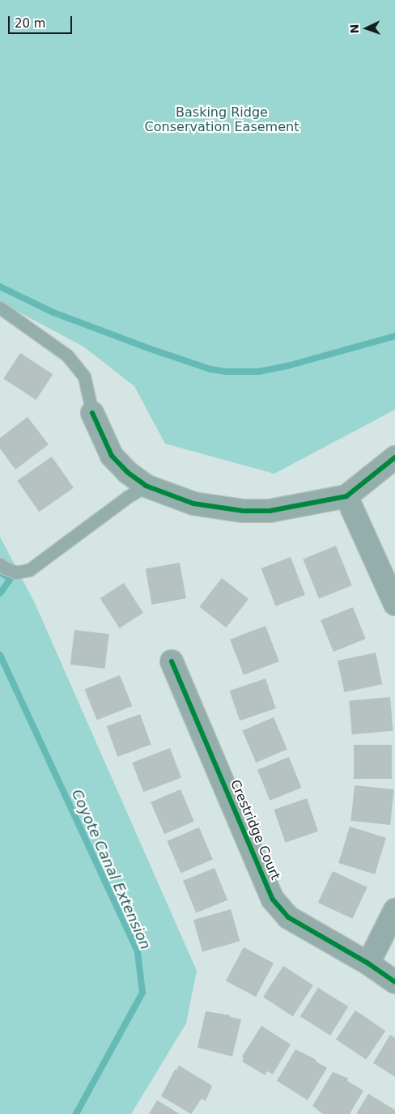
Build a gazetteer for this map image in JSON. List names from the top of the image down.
{
  "streets": {
    "street": ["Crestridge Court"]
  },
  "water": ["Coyote Canal Extension"],
  "parks": ["Basking Ridge Conservation Easement"],
  "scale_bar": "20 m",
  "north": "left"
}
